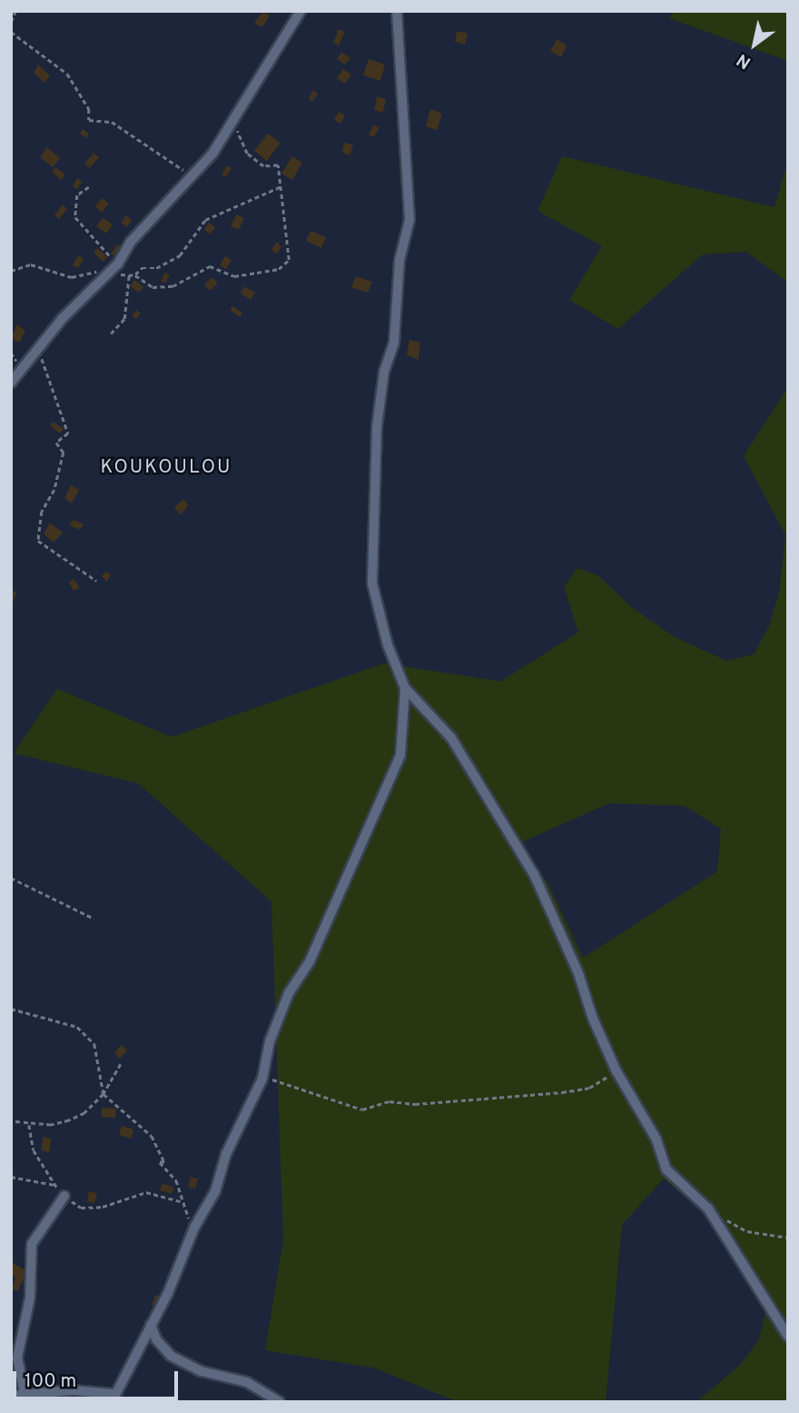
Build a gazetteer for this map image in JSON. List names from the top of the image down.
{
  "districts": ["KOUKOULOU"],
  "scale_bar": "100 m",
  "north": "bottom left"
}
